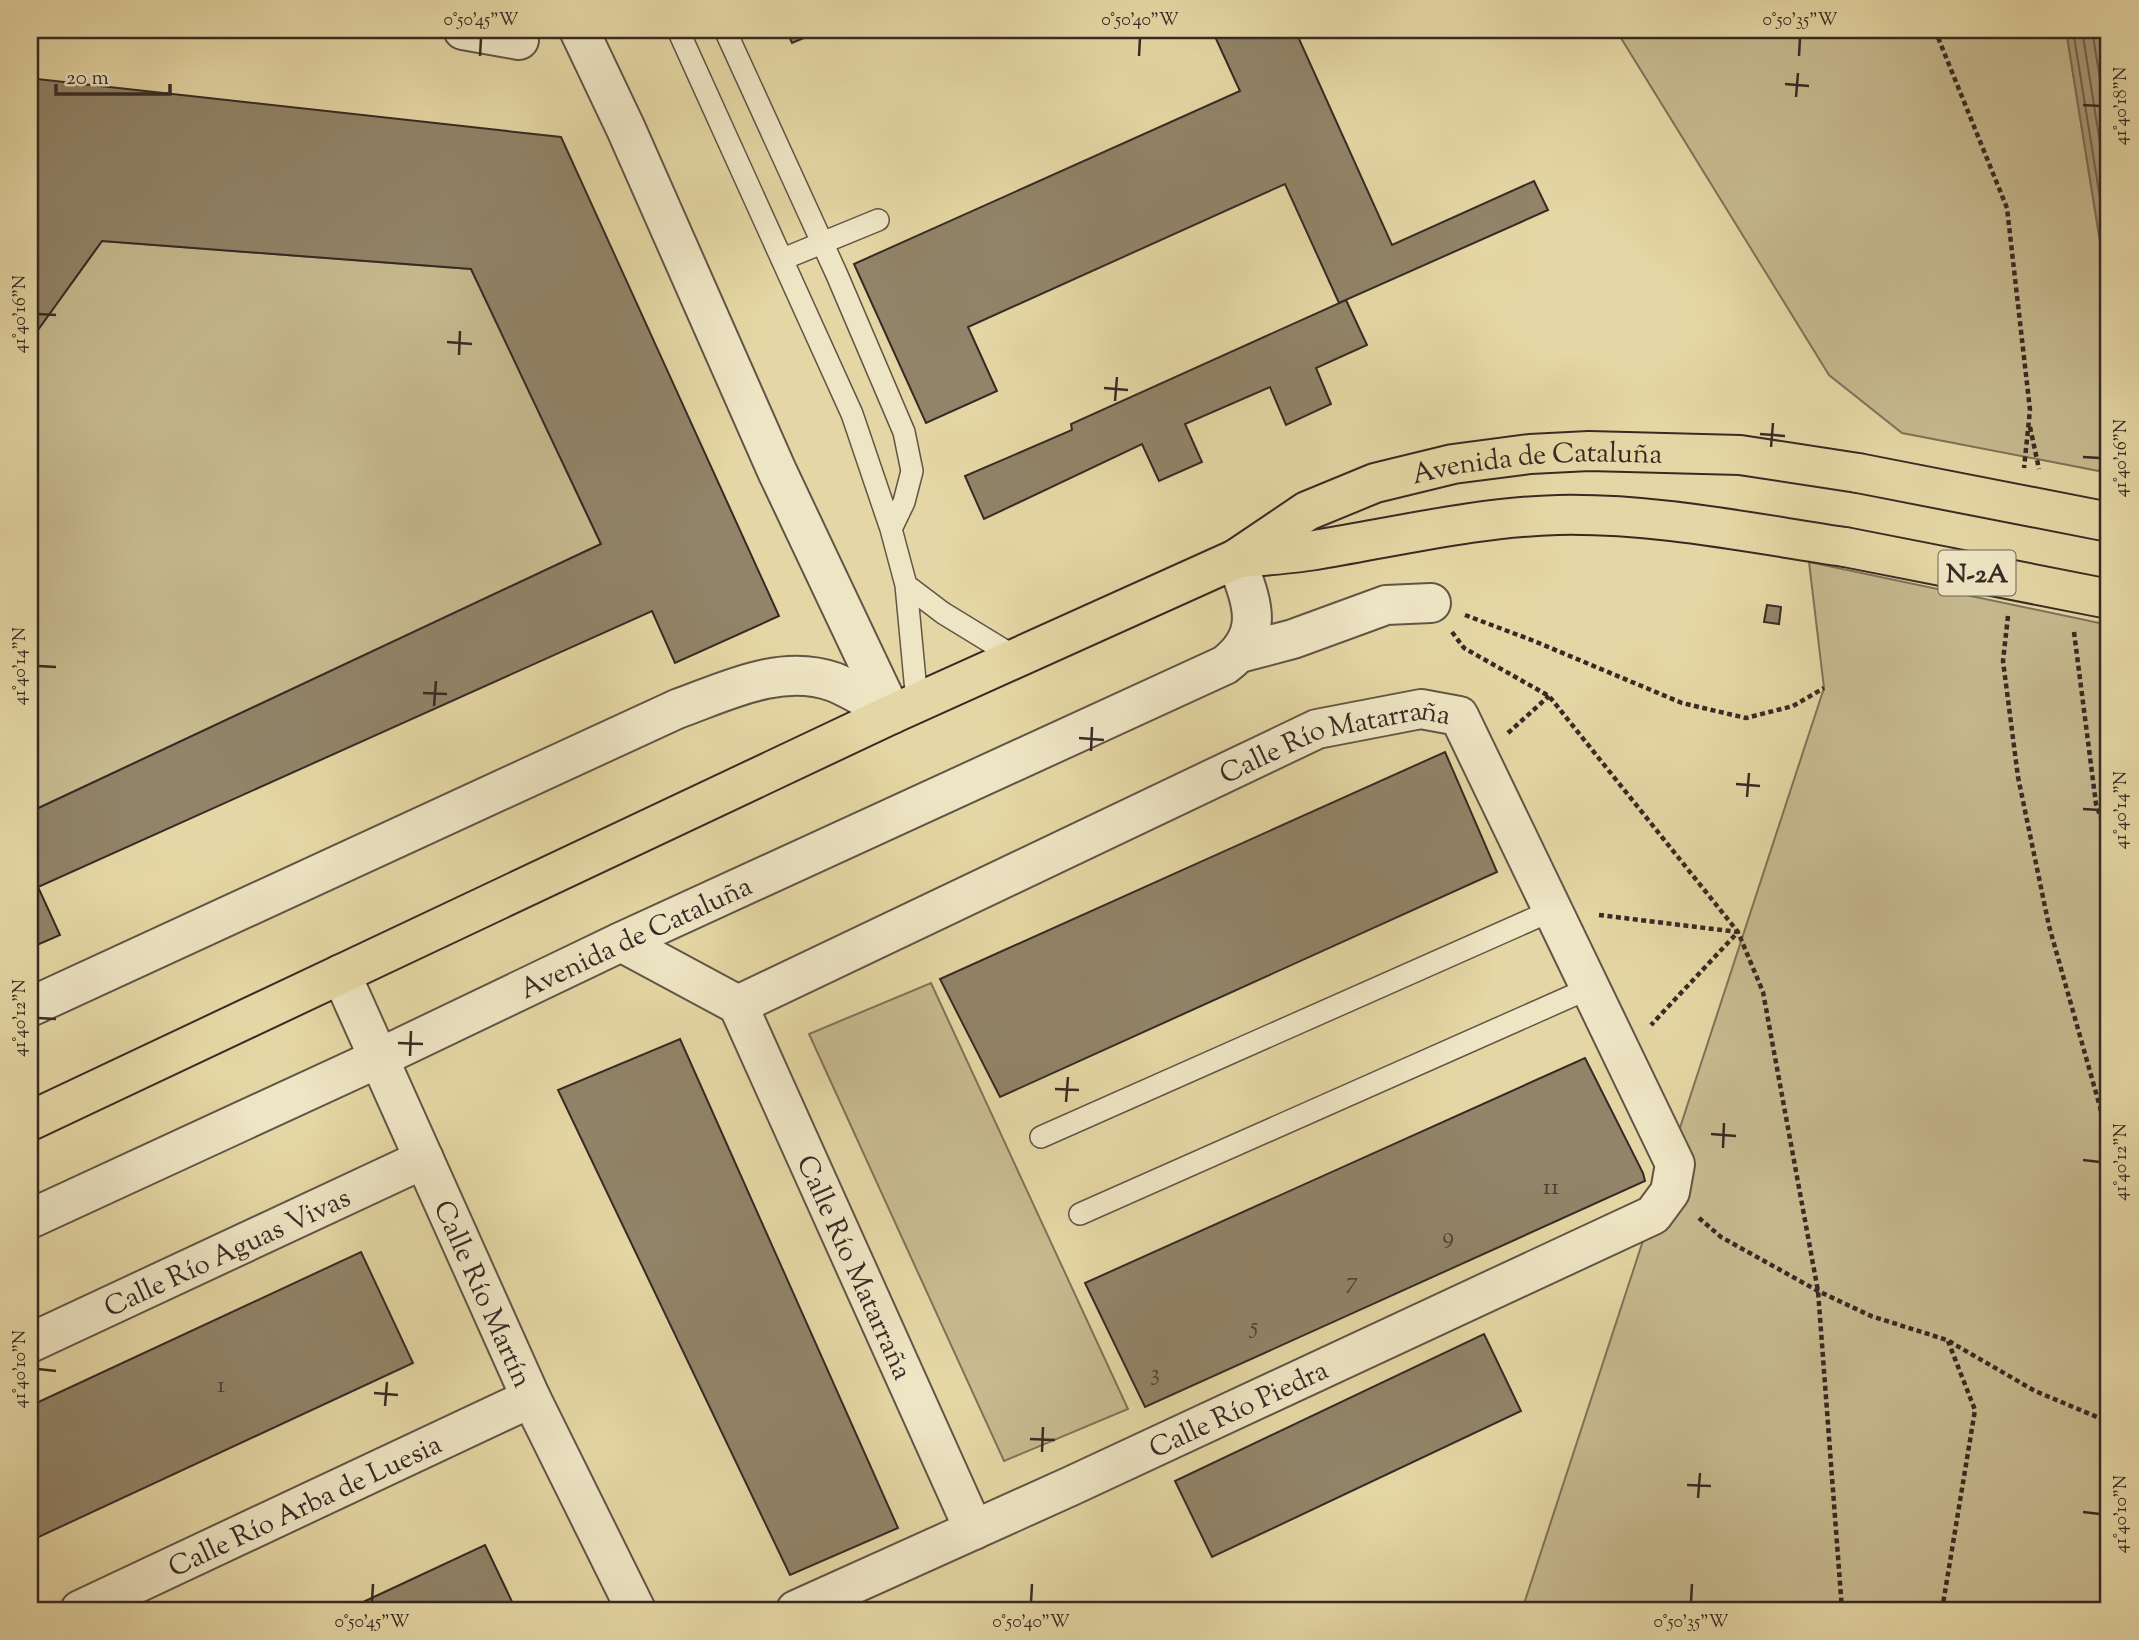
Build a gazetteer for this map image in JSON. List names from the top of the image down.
{
  "streets": {
    "main road": ["Avenida de Cataluña", "N-2A"],
    "street": [
      "Calle Río Matarraña",
      "Calle Río Aguas Vivas",
      "Calle Río Martín",
      "Calle Río Piedra",
      "Calle Río Arba de Luesia"
    ]
  },
  "crossings": [
    ["Avenida de Cataluña", "Calle Río Martín"],
    ["Calle Río Matarraña", "Calle Río Piedra"],
    ["Calle Río Aguas Vivas", "Calle Río Martín"],
    ["Calle Río Martín", "Calle Río Arba de Luesia"]
  ],
  "house_numbers": [
    "11",
    "9",
    "7",
    "5",
    "3",
    "1"
  ],
  "scale_bar": "20 m",
  "coordinates": [
    "0°50'45\"W",
    "0°50'40\"W",
    "0°50'35\"W",
    "41°40'18\"N",
    "41°40'16\"N",
    "41°40'14\"N",
    "41°40'12\"N",
    "41°40'10\"N"
  ]
}
